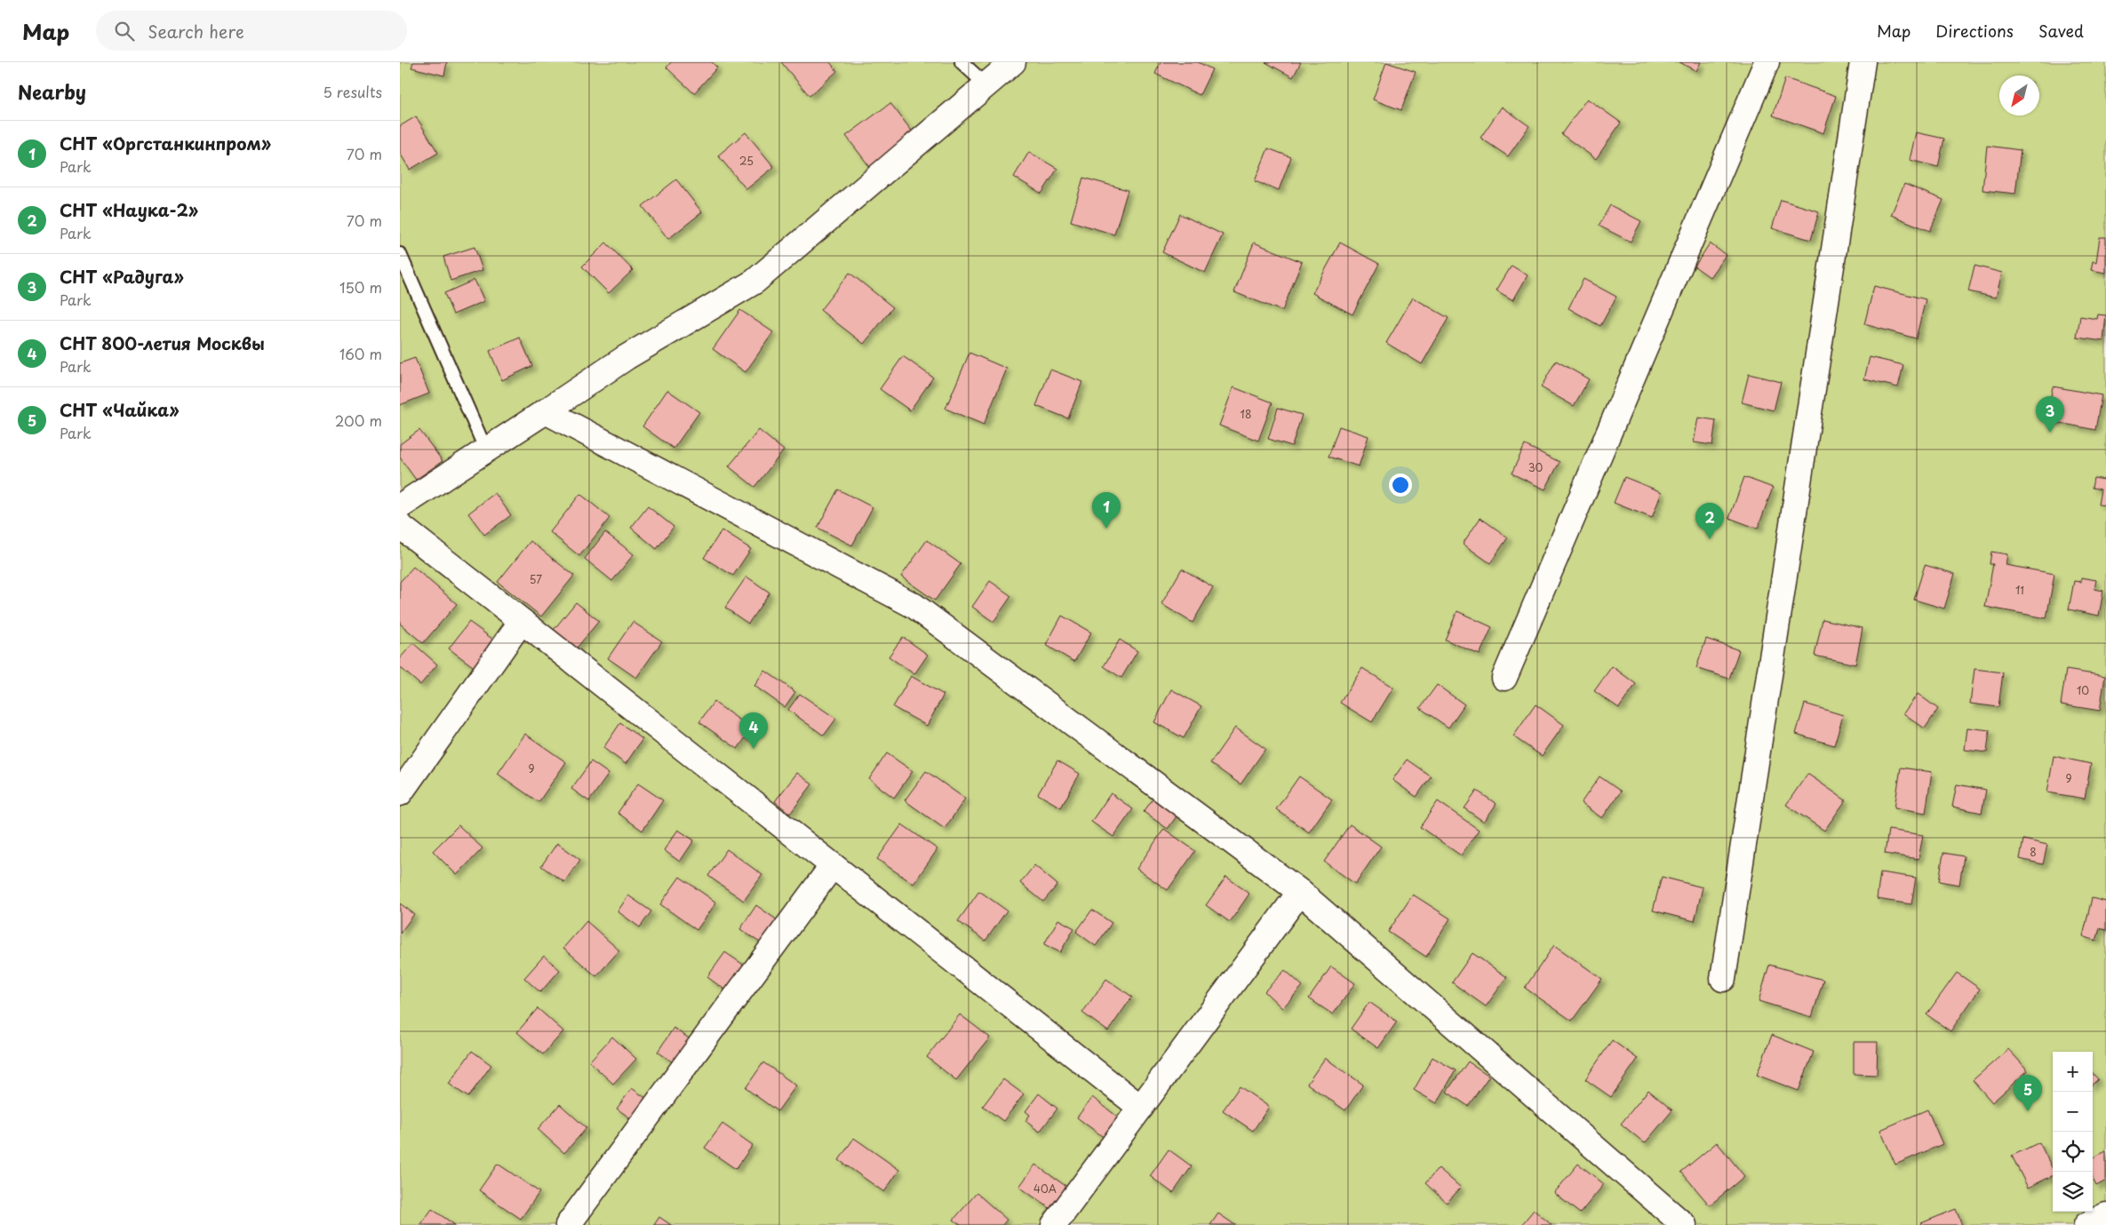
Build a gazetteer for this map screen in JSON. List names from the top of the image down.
{
  "house_numbers": [
    "25",
    "18",
    "30",
    "57",
    "11",
    "10",
    "9",
    "9",
    "8",
    "40А"
  ],
  "north": "bottom left",
  "page": {
    "header": "Map",
    "search": "Search here",
    "nav": ["Map", "Directions", "Saved"],
    "heading": ["Nearby", "5 results"],
    "list": [
      {
        "mark": "1",
        "name": "СНТ «Оргстанкинпром»",
        "note": "Park",
        "value": "70 m"
      },
      {
        "mark": "2",
        "name": "СНТ «Наука-2»",
        "note": "Park",
        "value": "70 m"
      },
      {
        "mark": "3",
        "name": "СНТ «Радуга»",
        "note": "Park",
        "value": "150 m"
      },
      {
        "mark": "4",
        "name": "СНТ 800-летия Москвы",
        "note": "Park",
        "value": "160 m"
      },
      {
        "mark": "5",
        "name": "СНТ «Чайка»",
        "note": "Park",
        "value": "200 m"
      }
    ],
    "pins": [
      "3",
      "1",
      "2",
      "4",
      "5"
    ],
    "map_buttons": ["+", "−"]
  }
}
